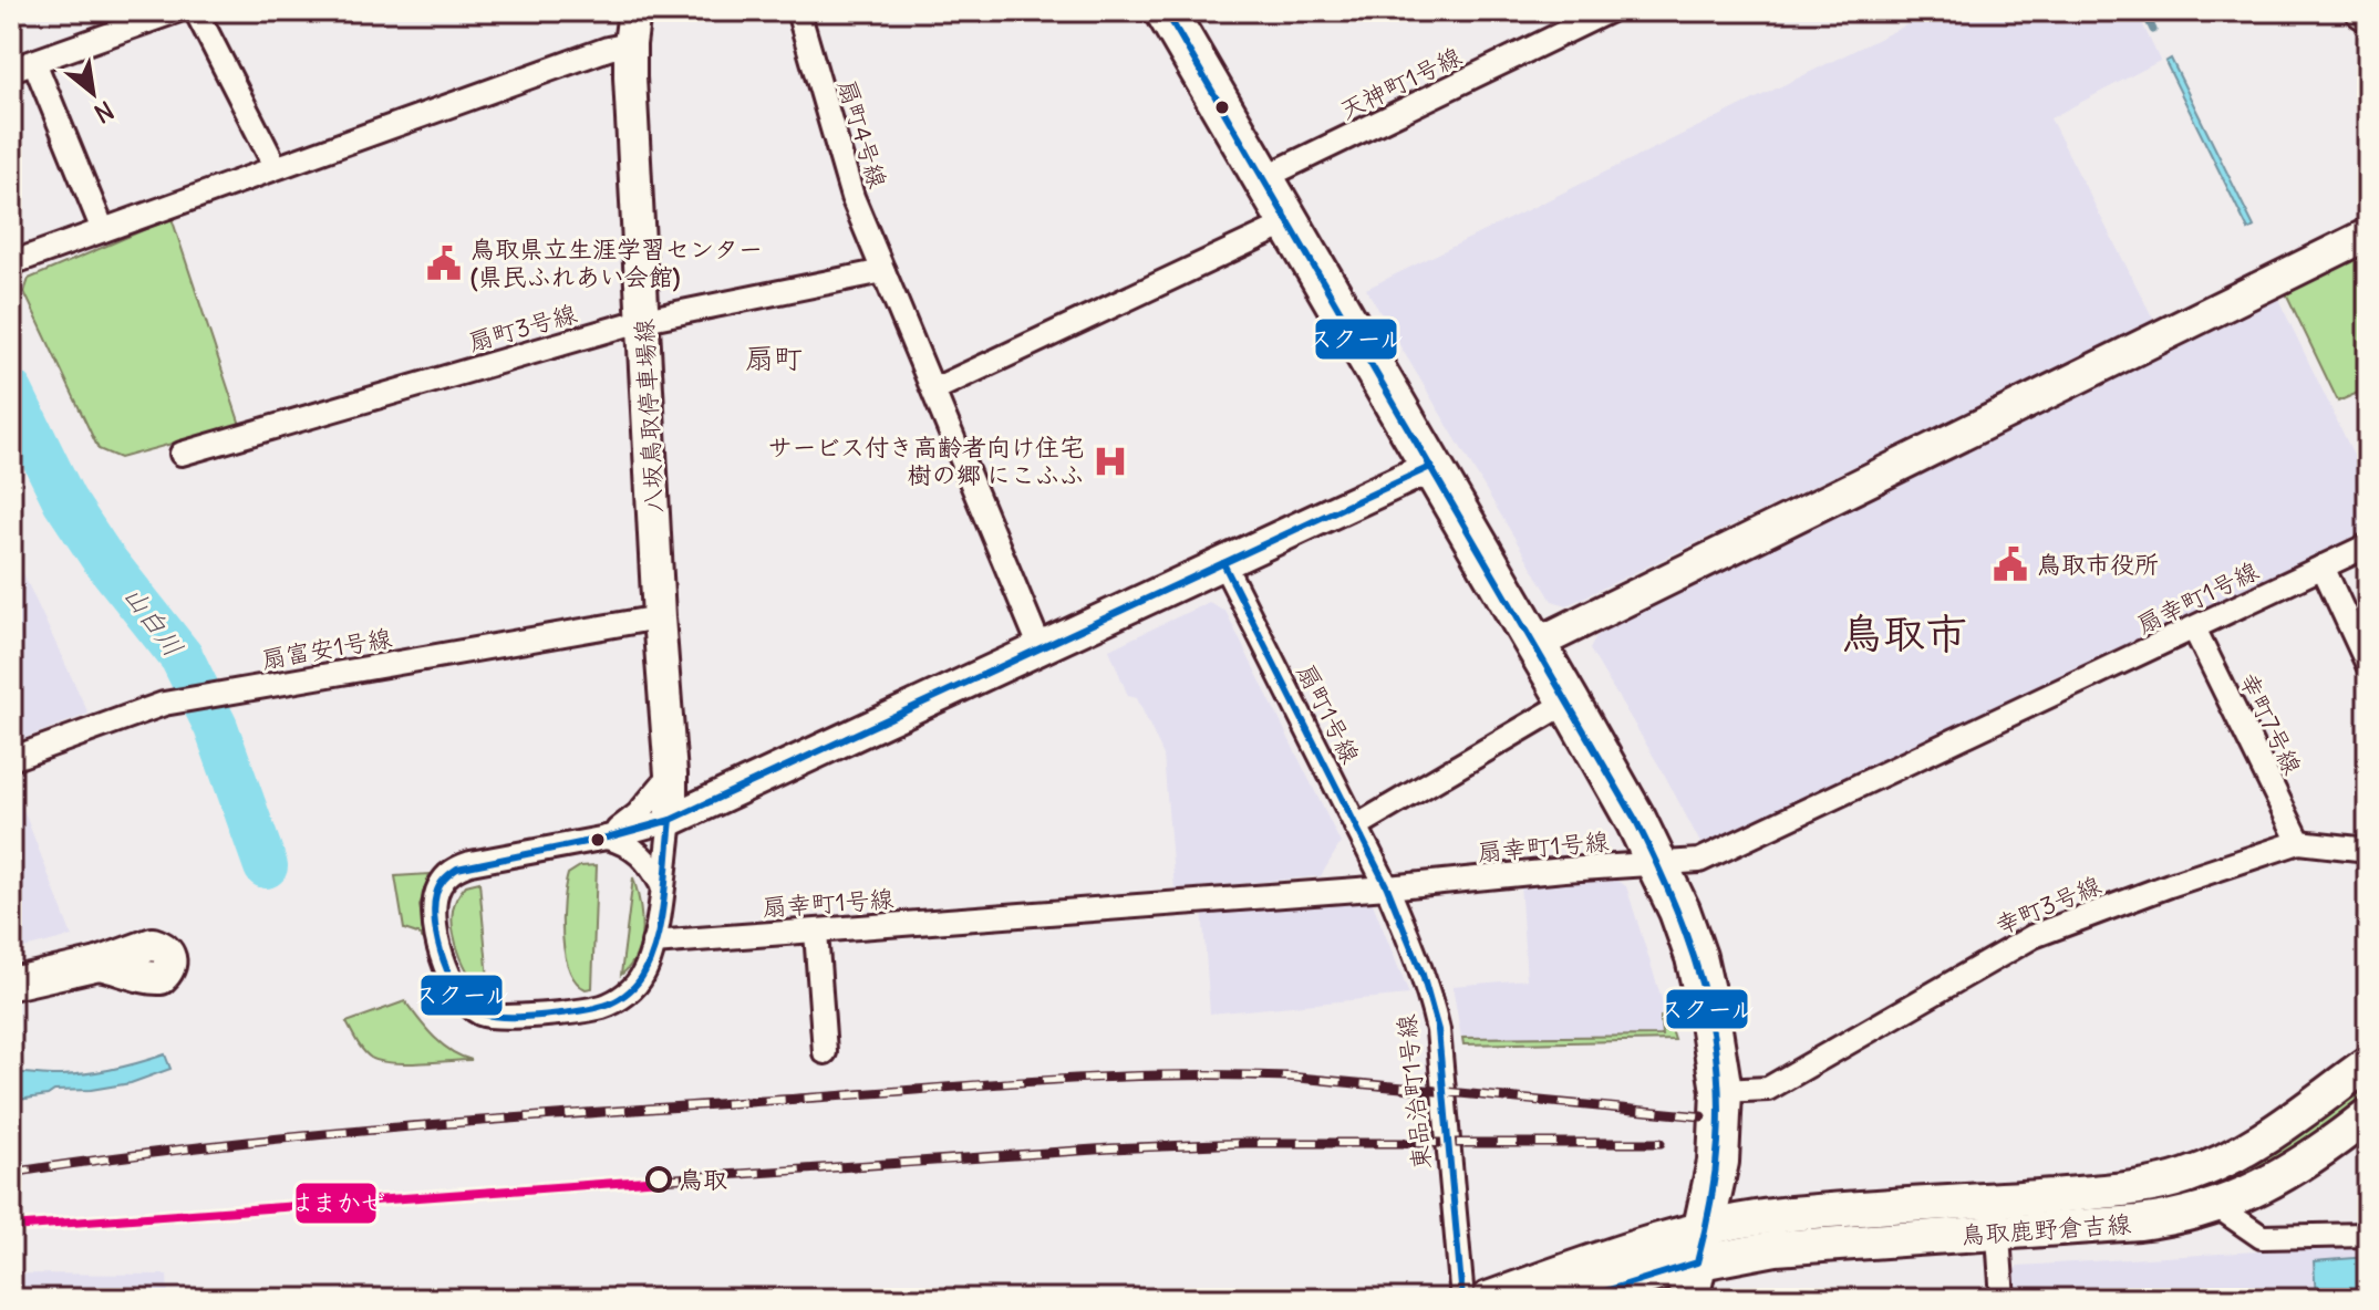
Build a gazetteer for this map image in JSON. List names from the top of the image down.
{
  "streets": {
    "main road": ["鳥取鹿野倉吉線"],
    "street": [
      "天神町1号線",
      "扇町4号線",
      "扇町3号線",
      "八坂鳥取停車場線",
      "扇幸町1号線",
      "扇富安1号線",
      "扇町1号線",
      "幸町7号線",
      "幸町3号線",
      "東品治町1号線"
    ]
  },
  "crossings": [
    ["扇町4号線", "扇町3号線"],
    ["扇町3号線", "八坂鳥取停車場線"],
    ["八坂鳥取停車場線", "扇富安1号線"],
    ["扇幸町1号線", "扇町1号線"],
    ["扇幸町1号線", "幸町7号線"],
    ["扇幸町1号線", "東品治町1号線"],
    ["扇町1号線", "東品治町1号線"],
    ["幸町7号線", "幸町3号線"]
  ],
  "districts": ["扇町", "鳥取市"],
  "water": ["山白川"],
  "places": {
    "public building": ["鳥取県立生涯学習センター (県民ふれあい会館)", "鳥取市役所"],
    "hospital": ["サービス付き高齢者向け住宅 樹の郷 にこふふ"],
    "other": ["鳥取"]
  },
  "lines": ["transit line スクール", "transit line はまかぜ"],
  "north": "bottom right"
}
